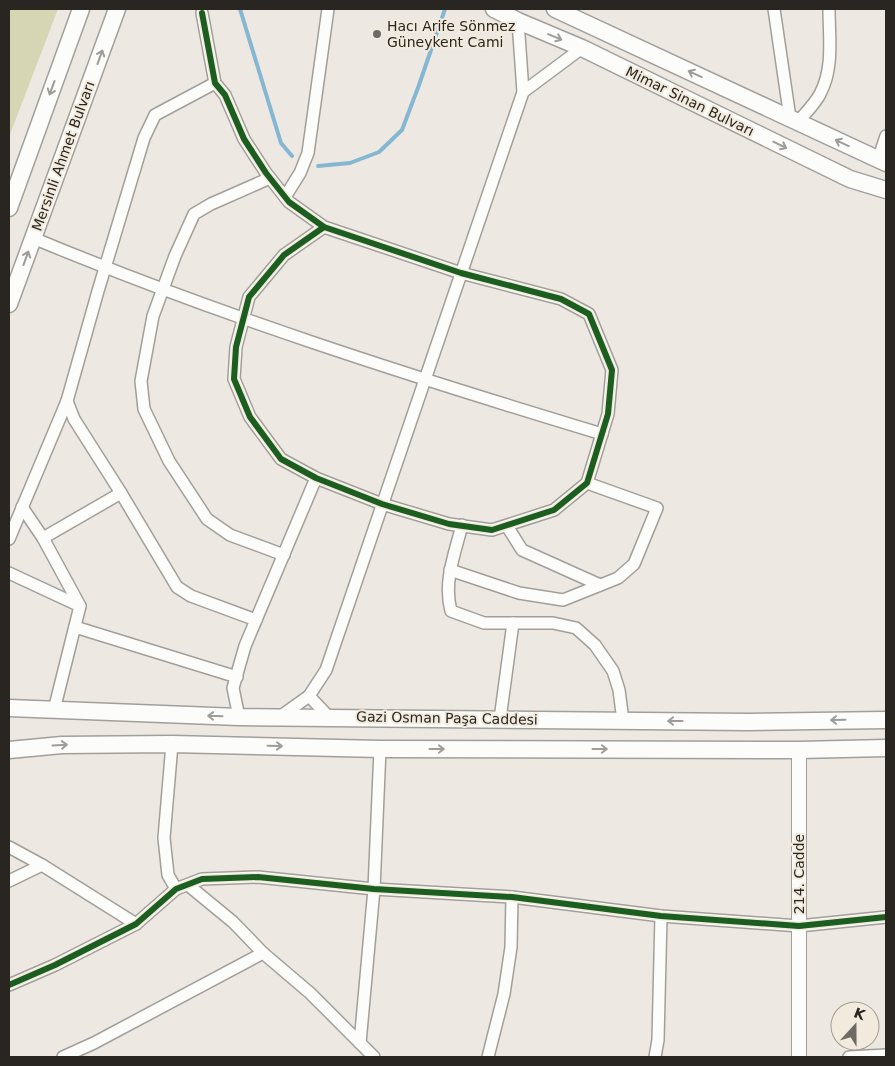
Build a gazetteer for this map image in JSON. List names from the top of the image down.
{
  "streets": {
    "main road": ["Mimar Sinan Bulvarı", "Mersinli Ahmet Bulvarı", "Gazi Osman Paşa Caddesi"],
    "street": ["214. Cadde"]
  },
  "places": ["Hacı Arife Sönmez Güneykent Cami"],
  "north": "top"
}
